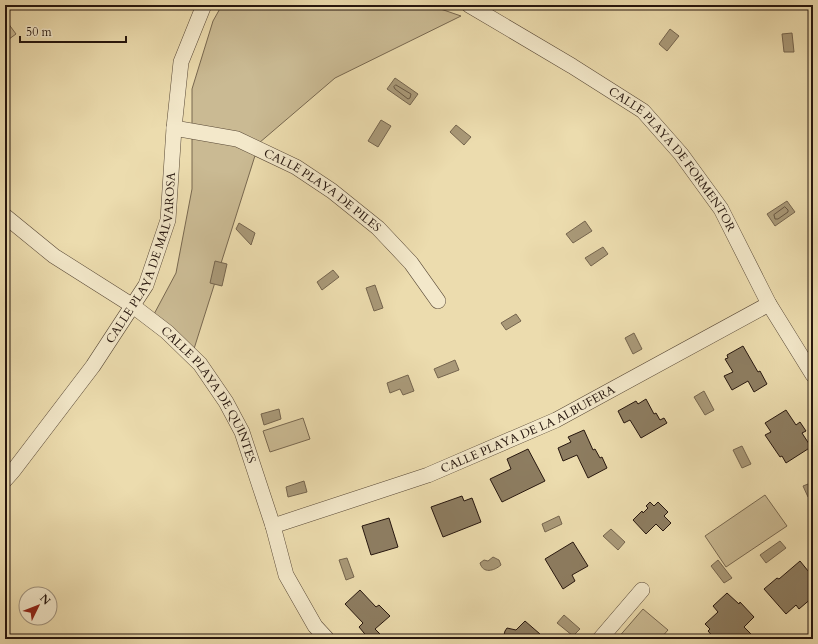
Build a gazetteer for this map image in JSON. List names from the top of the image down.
{
  "streets": {
    "street": [
      "CALLE PLAYA DE FORMENTOR",
      "CALLE PLAYA DE PILES",
      "CALLE PLAYA DE MALVAROSA",
      "CALLE PLAYA DE QUINTES",
      "CALLE PLAYA DE LA ALBUFERA"
    ]
  },
  "crossings": [
    ["CALLE PLAYA DE FORMENTOR", "CALLE PLAYA DE LA ALBUFERA"],
    ["CALLE PLAYA DE PILES", "CALLE PLAYA DE MALVAROSA"],
    ["CALLE PLAYA DE MALVAROSA", "CALLE PLAYA DE QUINTES"],
    ["CALLE PLAYA DE QUINTES", "CALLE PLAYA DE LA ALBUFERA"]
  ],
  "scale_bar": "50 m",
  "north": "top right"
}
